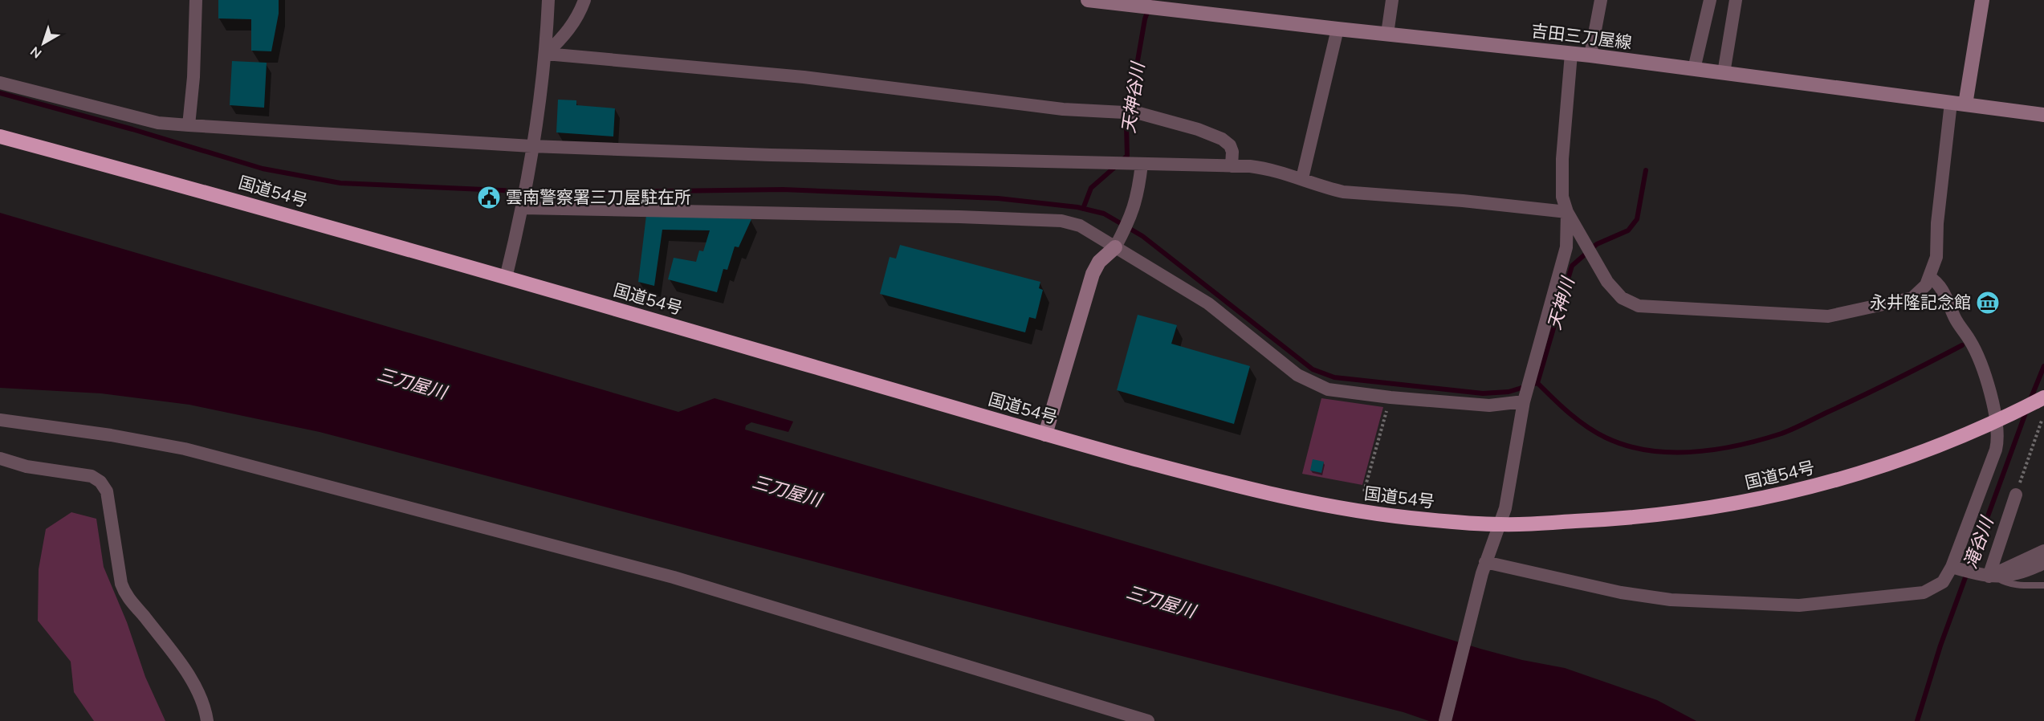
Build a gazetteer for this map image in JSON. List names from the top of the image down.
{
  "streets": {
    "highway": ["国道54号"],
    "main road": ["吉田三刀屋線"]
  },
  "water": [
    "天神谷川",
    "天神川",
    "三刀屋川",
    "滝谷川"
  ],
  "places": {
    "public building": ["雲南警察署三刀屋駐在所"],
    "museum": ["永井隆記念館"]
  },
  "north": "bottom left"
}
